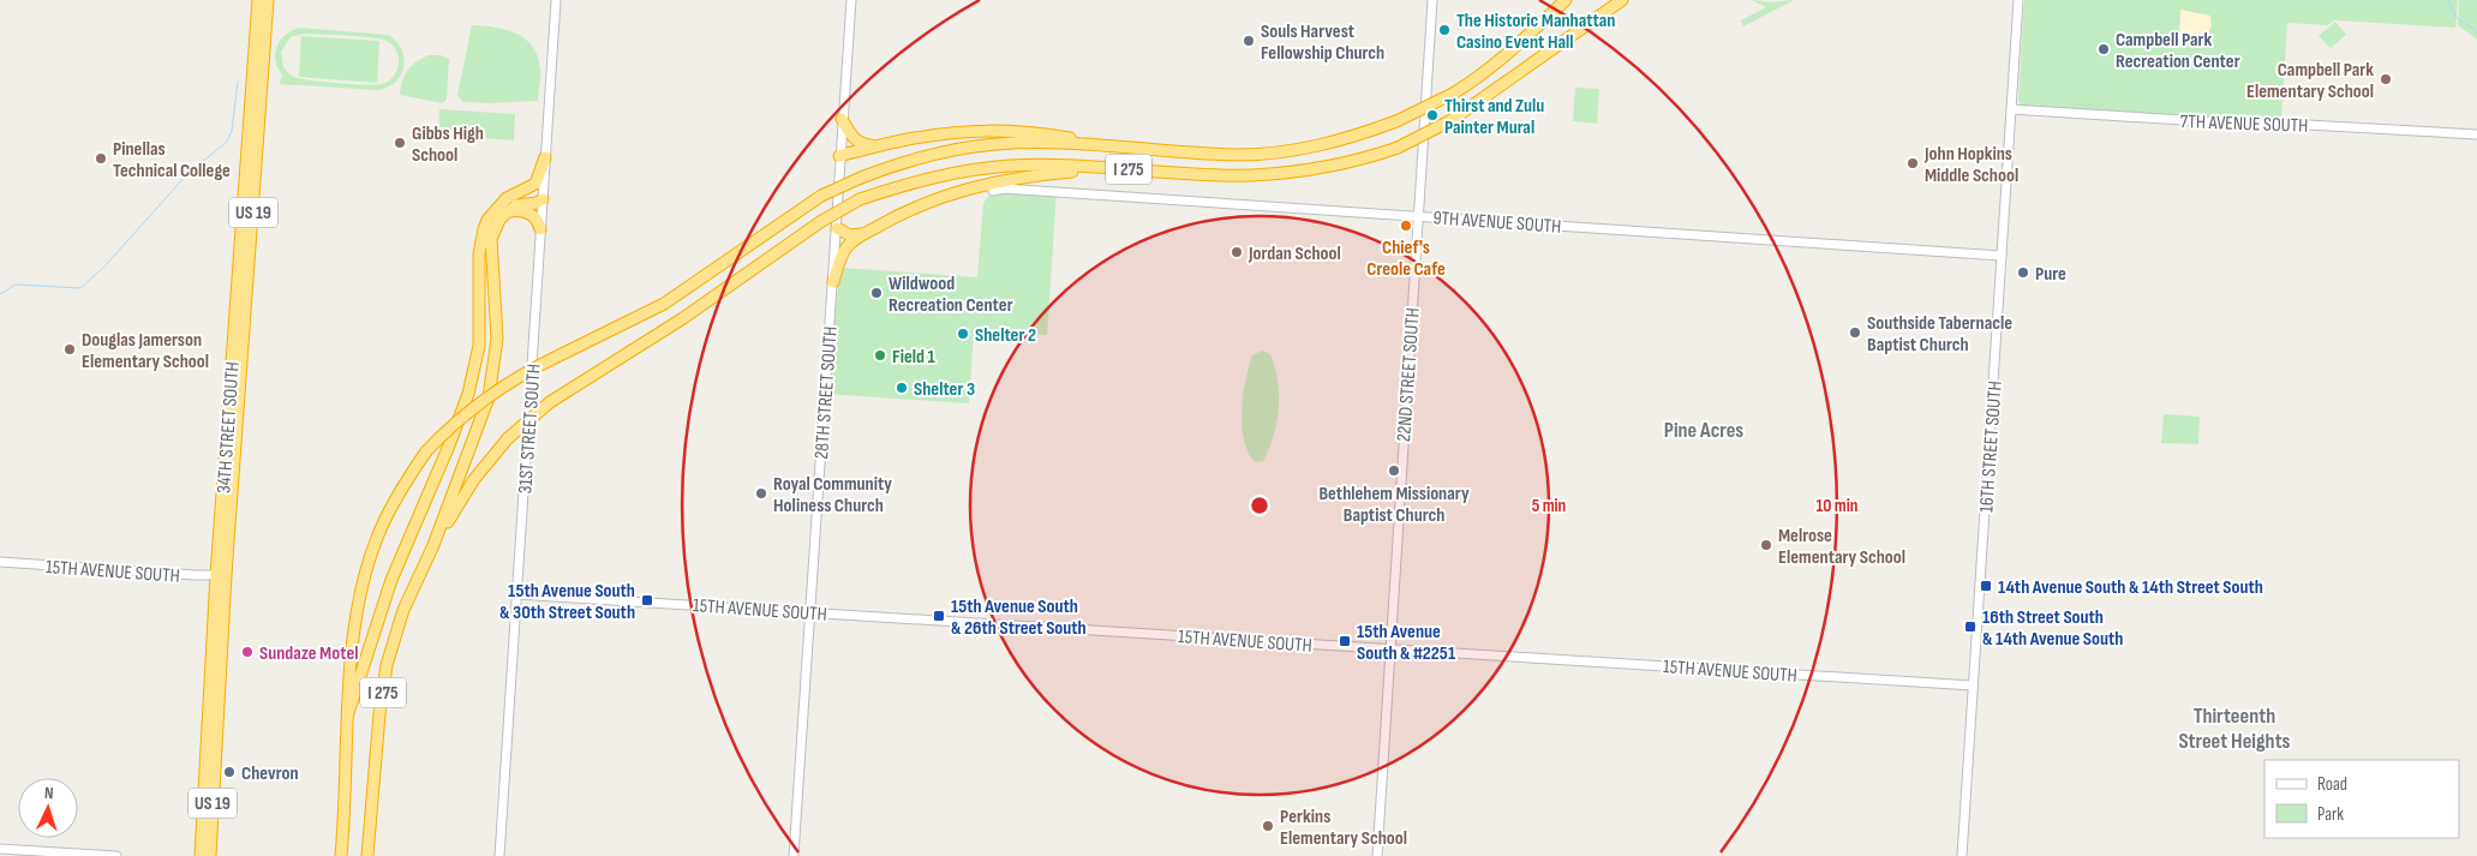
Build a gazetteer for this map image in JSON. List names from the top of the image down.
{
  "streets": {
    "highway": ["I 275", "US 19", "34TH STREET SOUTH"],
    "street": [
      "7TH AVENUE SOUTH",
      "9TH AVENUE SOUTH",
      "22ND STREET SOUTH",
      "28TH STREET SOUTH",
      "31ST STREET SOUTH",
      "16TH STREET SOUTH",
      "15TH AVENUE SOUTH"
    ]
  },
  "crossings": [
    ["7TH AVENUE SOUTH", "16TH STREET SOUTH"],
    ["9TH AVENUE SOUTH", "22ND STREET SOUTH"],
    ["9TH AVENUE SOUTH", "16TH STREET SOUTH"],
    ["22ND STREET SOUTH", "15TH AVENUE SOUTH"],
    ["28TH STREET SOUTH", "15TH AVENUE SOUTH"],
    ["34TH STREET SOUTH", "15TH AVENUE SOUTH"],
    ["31ST STREET SOUTH", "15TH AVENUE SOUTH"],
    ["16TH STREET SOUTH", "15TH AVENUE SOUTH"]
  ],
  "districts": ["Pine Acres", "Thirteenth Street Heights"],
  "places": {
    "other": [
      "The Historic Manhattan Casino Event Hall",
      "Souls Harvest Fellowship Church",
      "Campbell Park Recreation Center",
      "Campbell Park Elementary School",
      "Thirst and Zulu Painter Mural",
      "Gibbs High School",
      "Pinellas Technical College",
      "John Hopkins Middle School",
      "Chief's Creole Cafe",
      "Jordan School",
      "Pure",
      "Wildwood Recreation Center",
      "Southside Tabernacle Baptist Church",
      "Shelter 2",
      "Douglas Jamerson Elementary School",
      "Field 1",
      "Shelter 3",
      "Bethlehem Missionary Baptist Church",
      "Royal Community Holiness Church",
      "Melrose Elementary School",
      "Sundaze Motel",
      "Chevron",
      "Perkins Elementary School"
    ],
    "transit": [
      "14th Avenue South & 14th Street South",
      "15th Avenue South & 30th Street South",
      "15th Avenue South & 26th Street South",
      "16th Street South & 14th Avenue South",
      "15th Avenue South & #2251"
    ]
  },
  "legend": ["Road", "Park"],
  "north": "top",
  "rings": ["5 min", "10 min"]
}
